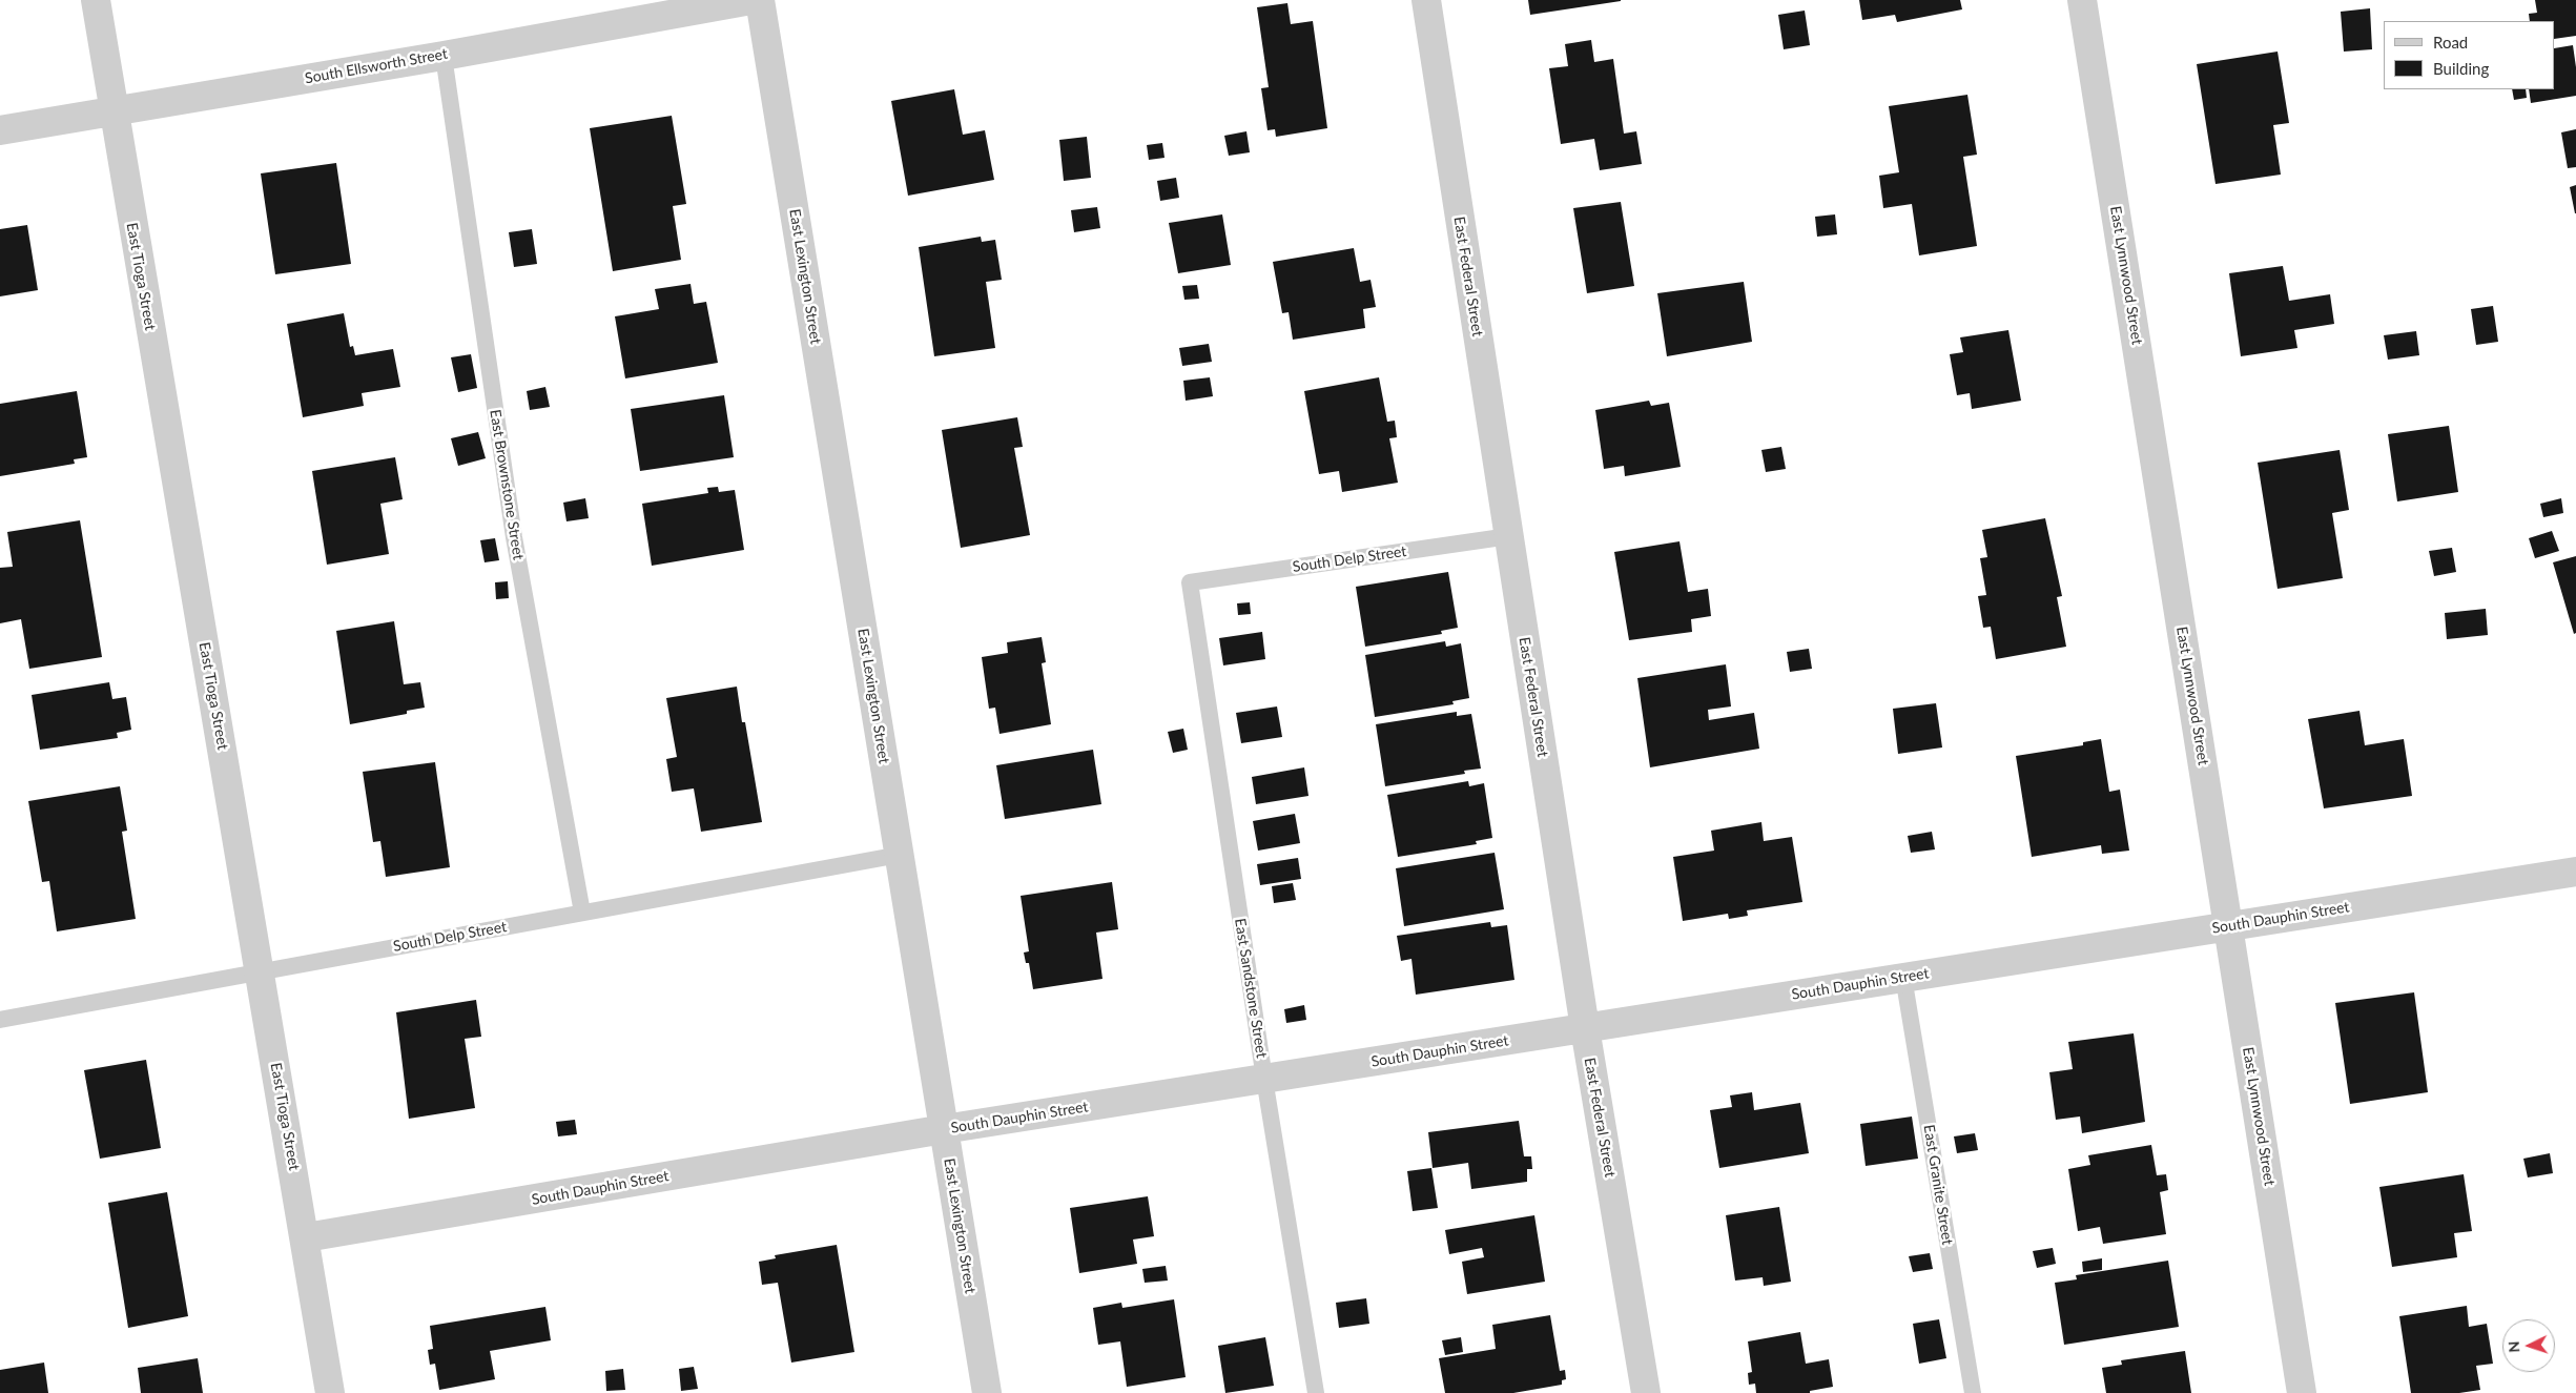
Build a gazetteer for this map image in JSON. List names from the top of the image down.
{
  "streets": {
    "street": [
      "South Ellsworth Street",
      "East Lynnwood Street",
      "East Tioga Street",
      "East Lexington Street",
      "East Federal Street",
      "South Dauphin Street"
    ],
    "lane": [
      "East Brownstone Street",
      "South Delp Street",
      "East Sandstone Street",
      "East Granite Street"
    ]
  },
  "crossings": [
    ["South Ellsworth Street", "East Tioga Street"],
    ["South Ellsworth Street", "East Brownstone Street"],
    ["East Lynnwood Street", "South Dauphin Street"],
    ["East Tioga Street", "South Delp Street"],
    ["East Tioga Street", "South Dauphin Street"],
    ["East Lexington Street", "South Delp Street"],
    ["East Lexington Street", "South Dauphin Street"],
    ["East Federal Street", "South Delp Street"],
    ["East Federal Street", "South Dauphin Street"],
    ["East Brownstone Street", "South Delp Street"],
    ["South Delp Street", "East Sandstone Street"],
    ["South Dauphin Street", "East Sandstone Street"],
    ["South Dauphin Street", "East Granite Street"]
  ],
  "legend": ["Road", "Building"],
  "north": "left"
}
